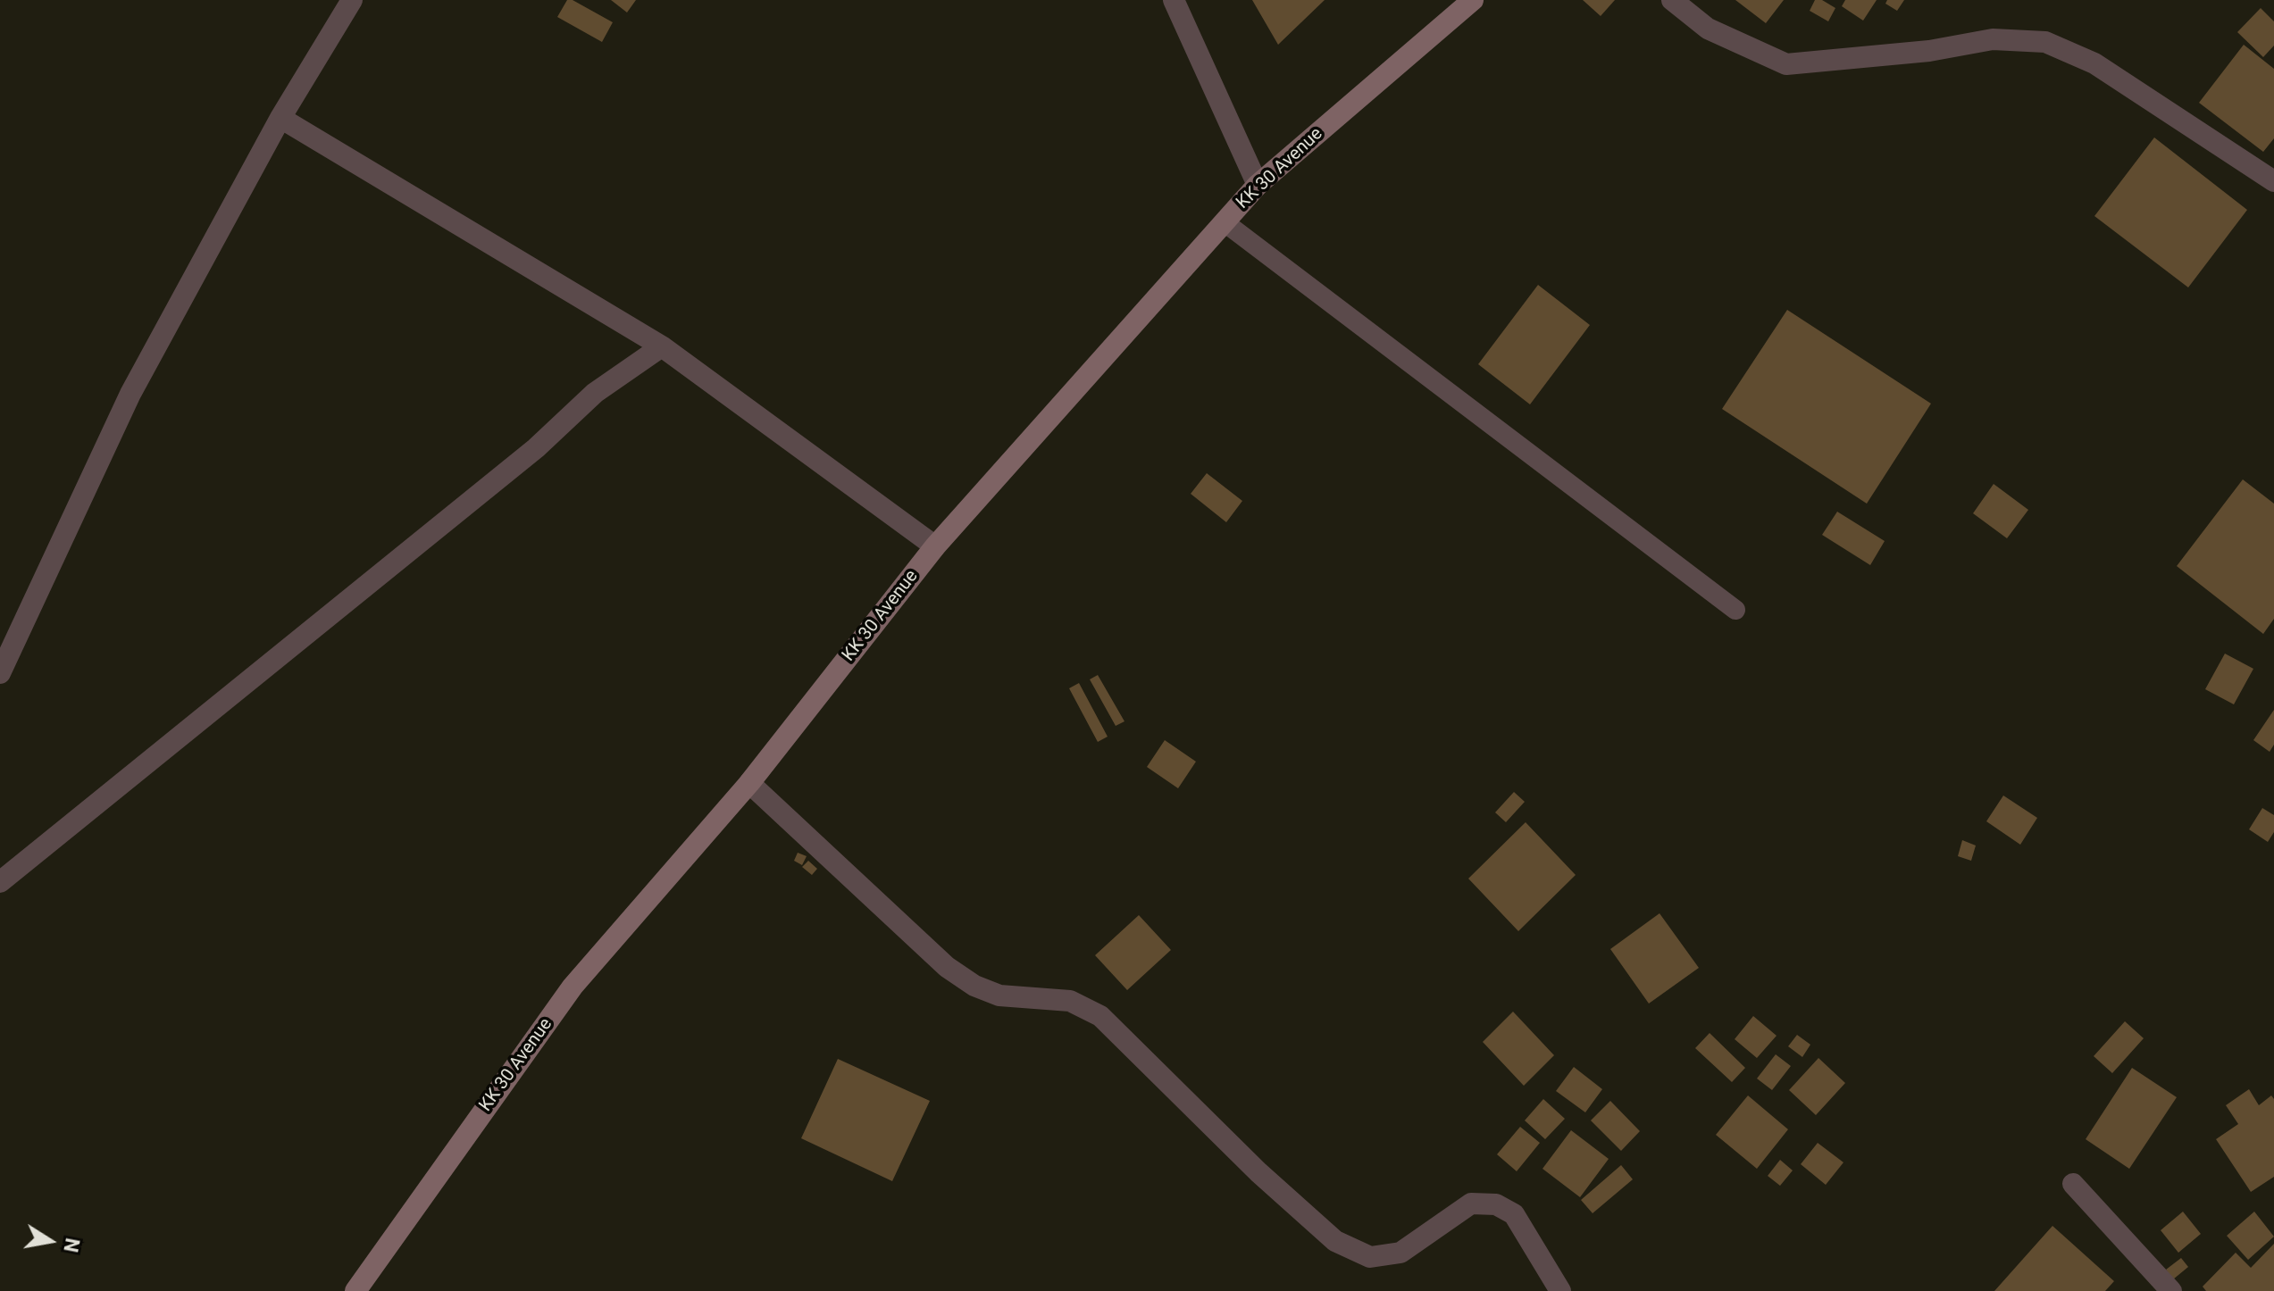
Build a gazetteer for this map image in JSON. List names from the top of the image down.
{
  "streets": {
    "main road": ["KK 30 Avenue"]
  },
  "north": "right"
}
